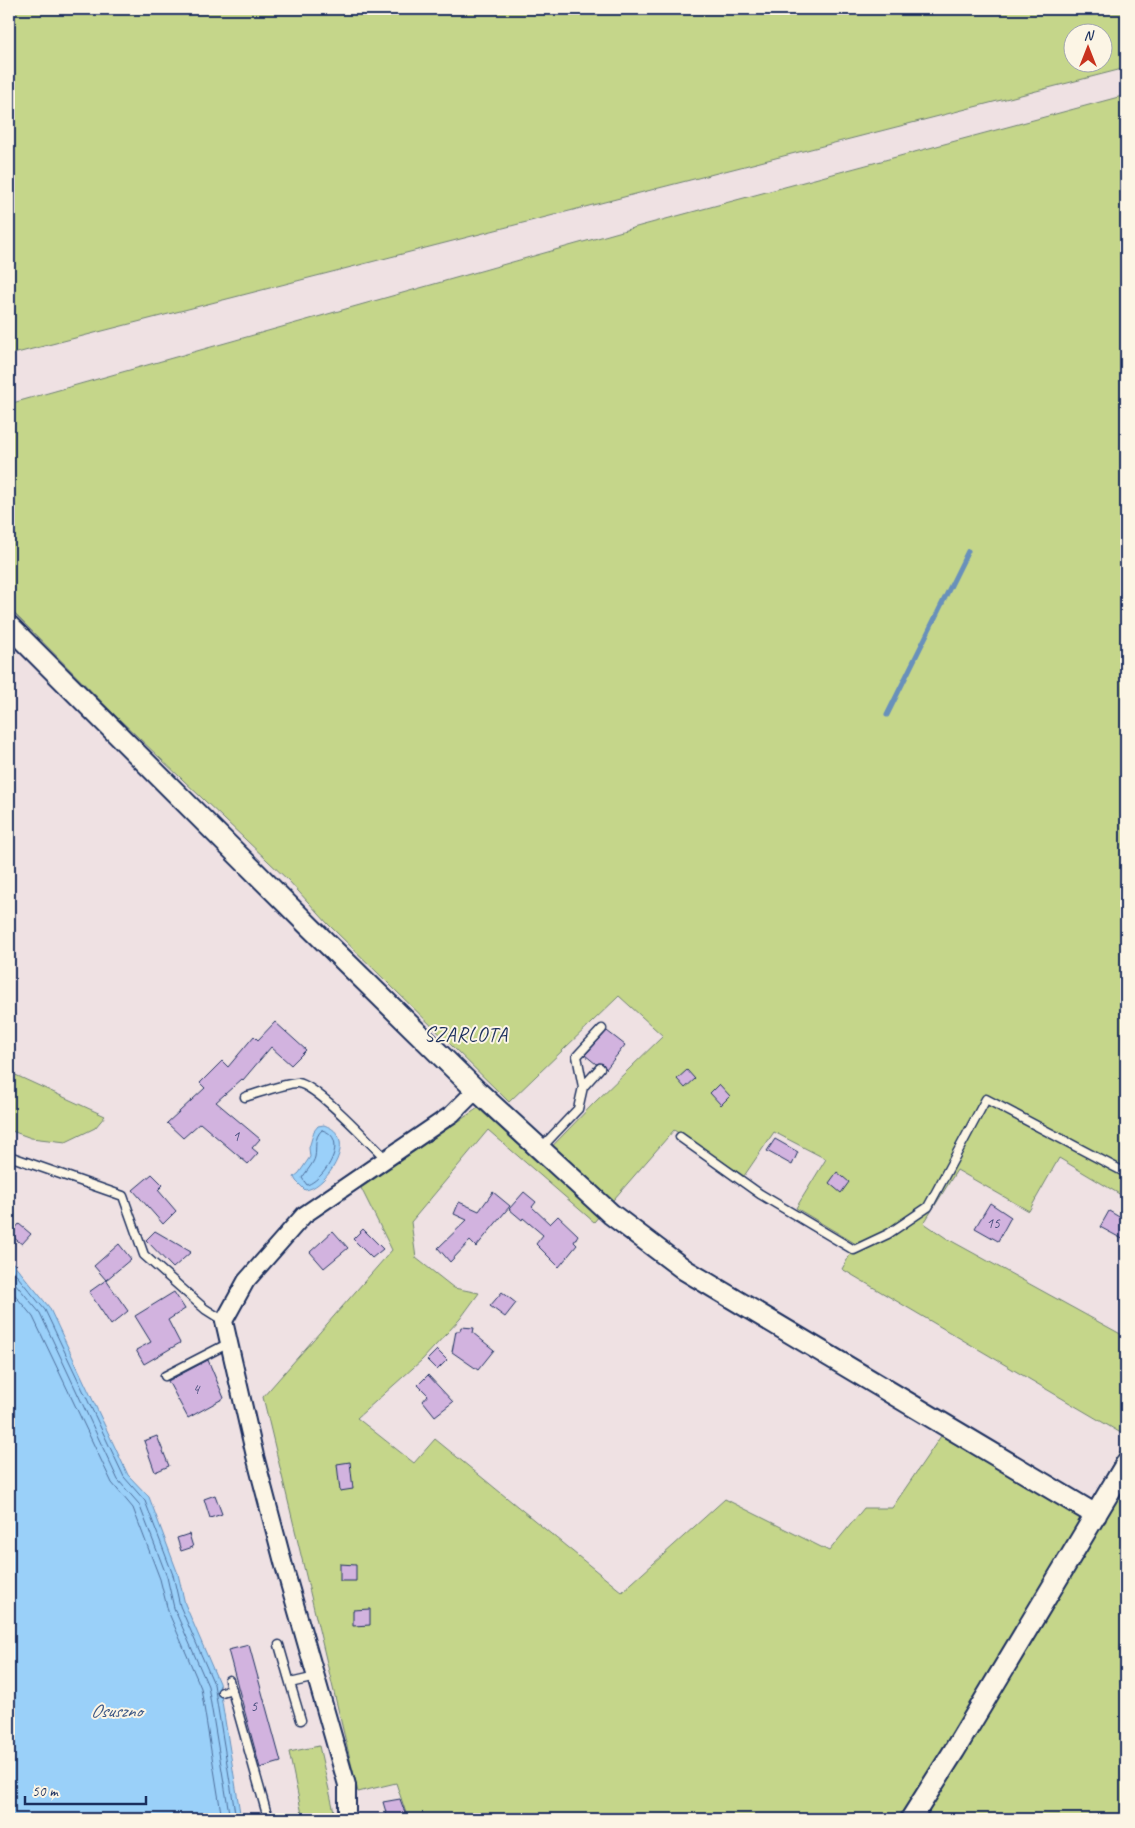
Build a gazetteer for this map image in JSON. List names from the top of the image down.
{
  "districts": ["SZARLOTA"],
  "water": ["Osuszno"],
  "house_numbers": [
    "1",
    "15",
    "4",
    "5"
  ],
  "scale_bar": "50 m",
  "north": "top"
}
